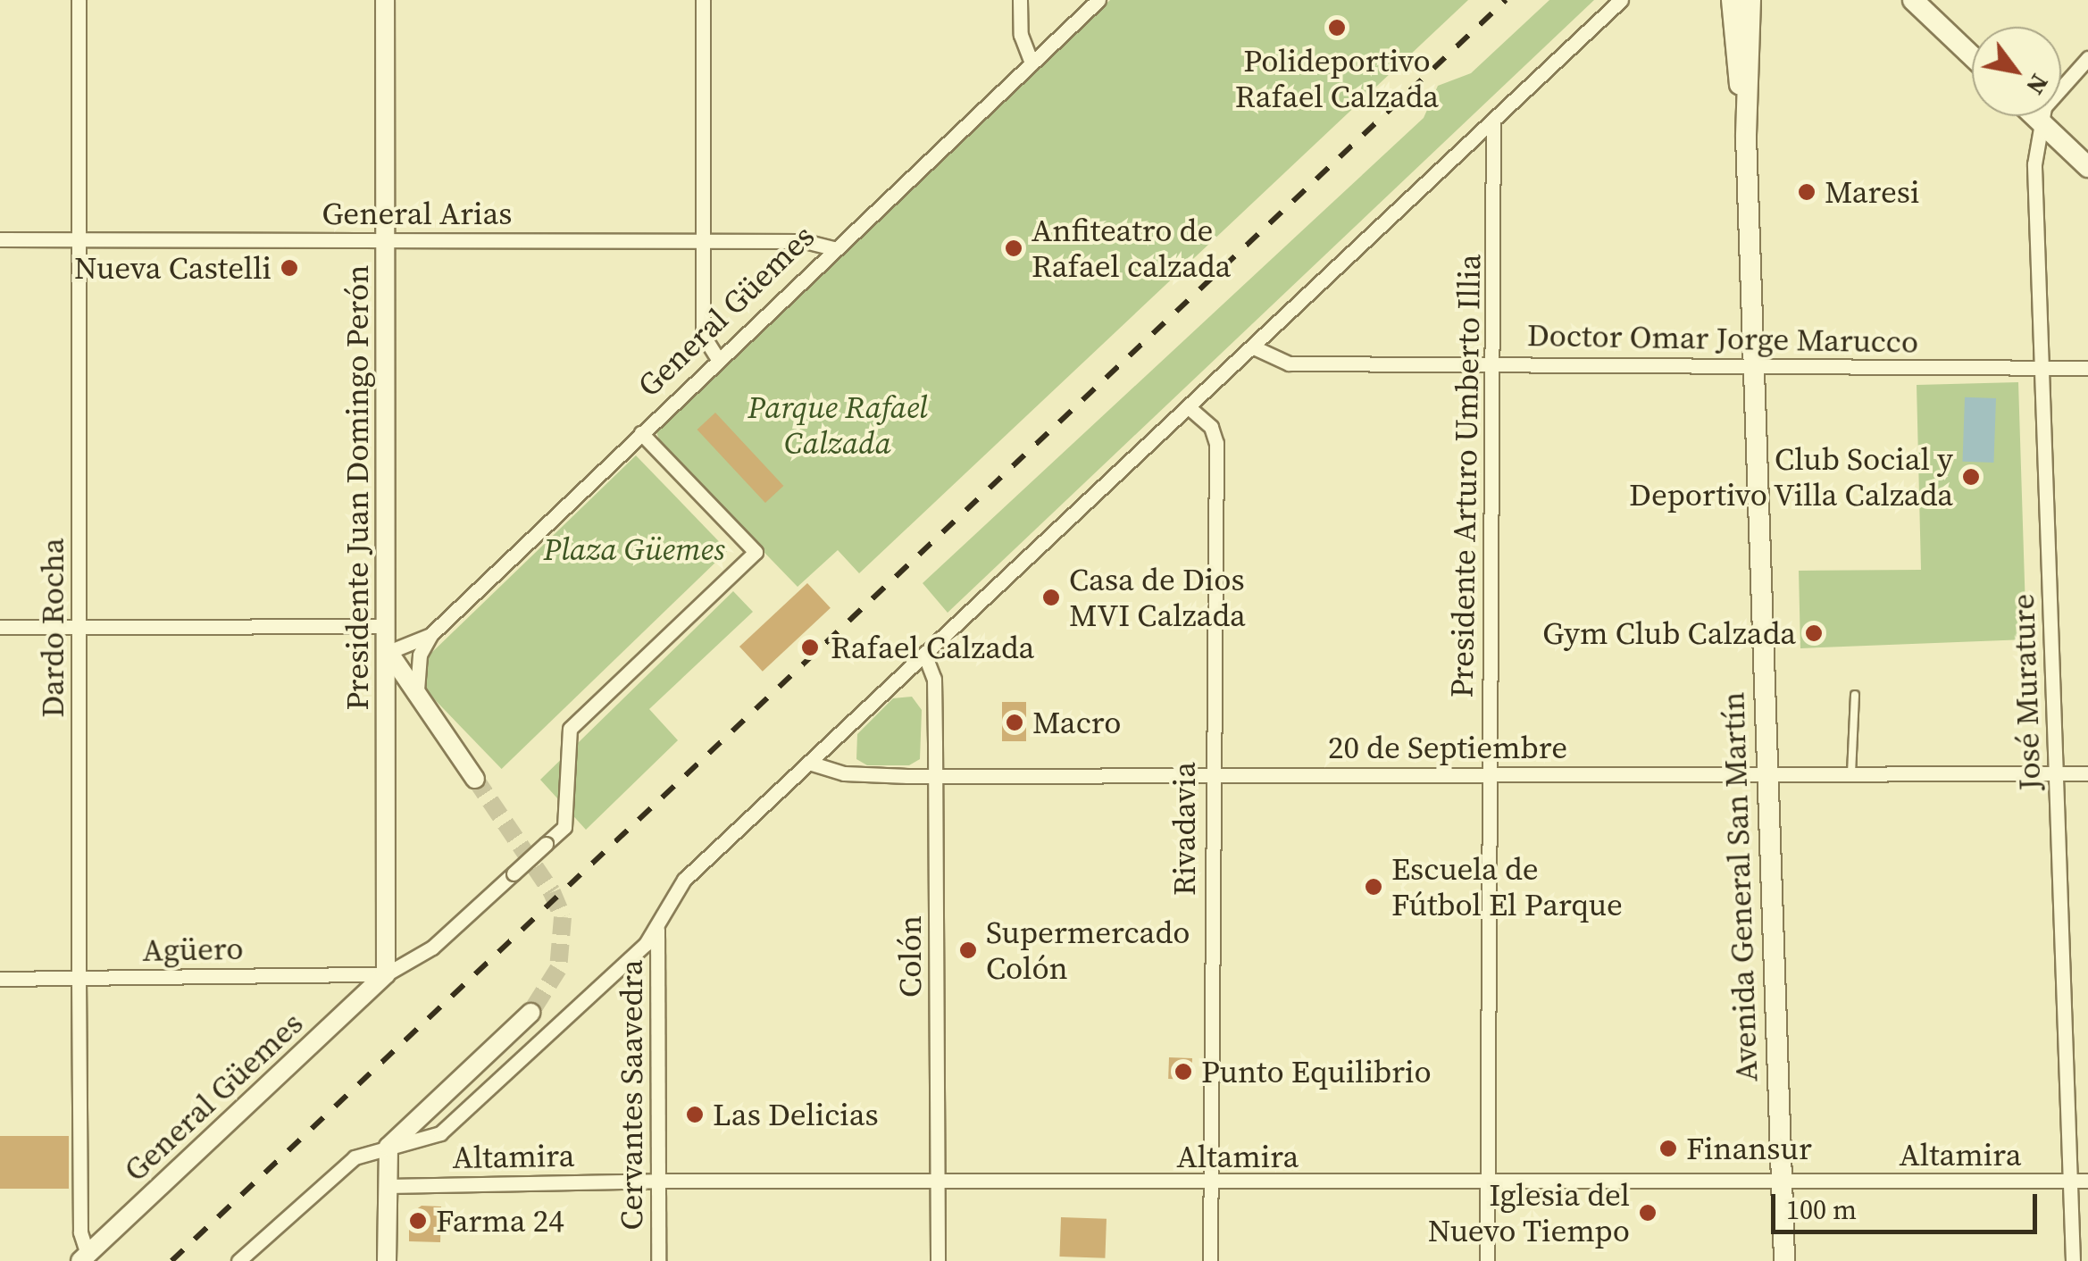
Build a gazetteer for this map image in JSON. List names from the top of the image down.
{
  "streets": {
    "main road": ["Avenida General San Martín"],
    "street": [
      "General Arias",
      "General Güemes",
      "Doctor Omar Jorge Marucco",
      "Presidente Arturo Umberto Illia",
      "Presidente Juan Domingo Perón",
      "Dardo Rocha",
      "José Murature",
      "20 de Septiembre",
      "Rivadavia",
      "Agüero",
      "Colón",
      "Cervantes Saavedra",
      "Altamira"
    ]
  },
  "crossings": [
    ["General Arias", "General Güemes"],
    ["General Arias", "Presidente Juan Domingo Perón"],
    ["General Arias", "Dardo Rocha"],
    ["General Güemes", "Presidente Juan Domingo Perón"],
    ["General Güemes", "Dardo Rocha"],
    ["General Güemes", "Agüero"],
    ["Doctor Omar Jorge Marucco", "Presidente Arturo Umberto Illia"],
    ["Doctor Omar Jorge Marucco", "José Murature"],
    ["Doctor Omar Jorge Marucco", "Avenida General San Martín"],
    ["Presidente Arturo Umberto Illia", "20 de Septiembre"],
    ["Presidente Arturo Umberto Illia", "Altamira"],
    ["Presidente Juan Domingo Perón", "Agüero"],
    ["Dardo Rocha", "Agüero"],
    ["José Murature", "20 de Septiembre"],
    ["José Murature", "Altamira"],
    ["20 de Septiembre", "Rivadavia"],
    ["20 de Septiembre", "Avenida General San Martín"],
    ["20 de Septiembre", "Colón"],
    ["Rivadavia", "Altamira"],
    ["Avenida General San Martín", "Altamira"],
    ["Colón", "Altamira"],
    ["Cervantes Saavedra", "Altamira"]
  ],
  "parks": ["Parque Rafael Calzada", "Plaza Güemes"],
  "places": [
    "Polideportivo Rafael Calzada",
    "Maresi",
    "Anfiteatro de Rafael calzada",
    "Nueva Castelli",
    "Club Social y Deportivo Villa Calzada",
    "Casa de Dios MVI Calzada",
    "Gym Club Calzada",
    "Rafael Calzada",
    "Macro",
    "Escuela de Fútbol El Parque",
    "Supermercado Colón",
    "Punto Equilibrio",
    "Las Delicias",
    "Finansur",
    "Iglesia del Nuevo Tiempo",
    "Farma 24"
  ],
  "scale_bar": "100 m",
  "north": "bottom right"
}
